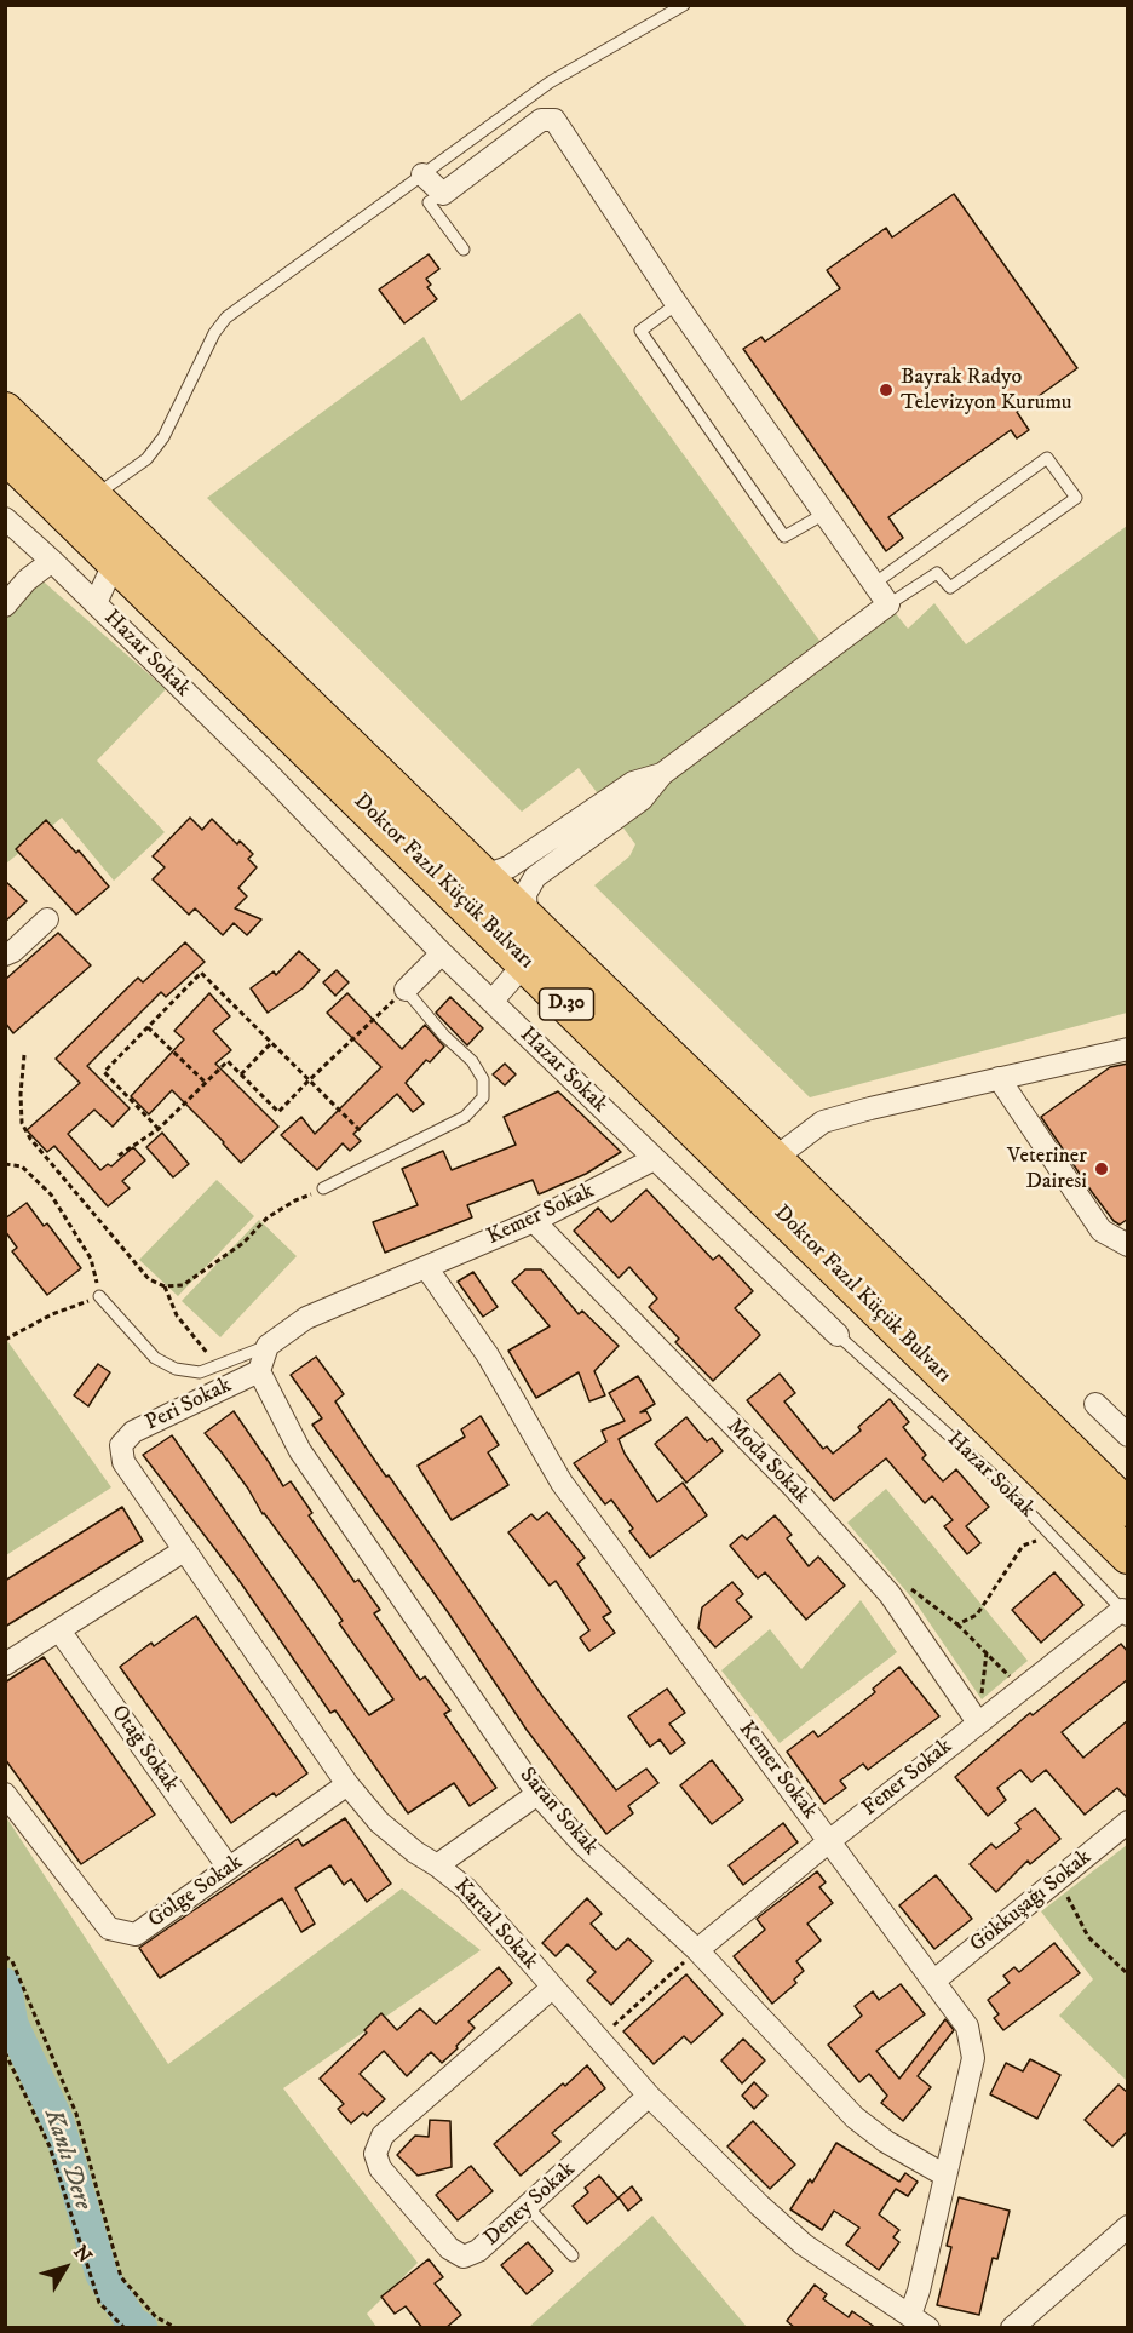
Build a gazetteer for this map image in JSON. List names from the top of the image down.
{
  "streets": {
    "highway": ["Doktor Fazıl Küçük Bulvarı", "D.30"],
    "street": [
      "Hazar Sokak",
      "Kemer Sokak",
      "Peri Sokak",
      "Moda Sokak",
      "Otağ Sokak",
      "Fener Sokak",
      "Saran Sokak",
      "Gölge Sokak",
      "Gökkuşağı Sokak",
      "Kartal Sokak",
      "Deney Sokak"
    ]
  },
  "crossings": [
    ["Hazar Sokak", "Kemer Sokak"],
    ["Hazar Sokak", "Fener Sokak"],
    ["Kemer Sokak", "Moda Sokak"],
    ["Kemer Sokak", "Fener Sokak"],
    ["Kemer Sokak", "Saran Sokak"],
    ["Kemer Sokak", "Gökkuşağı Sokak"],
    ["Kemer Sokak", "Kartal Sokak"],
    ["Peri Sokak", "Saran Sokak"],
    ["Peri Sokak", "Kartal Sokak"],
    ["Moda Sokak", "Fener Sokak"],
    ["Otağ Sokak", "Gölge Sokak"],
    ["Fener Sokak", "Saran Sokak"],
    ["Gölge Sokak", "Kartal Sokak"],
    ["Kartal Sokak", "Deney Sokak"]
  ],
  "water": ["Kanlı Dere"],
  "places": ["Bayrak Radyo Televizyon Kurumu", "Veteriner Dairesi"],
  "north": "top right"
}
